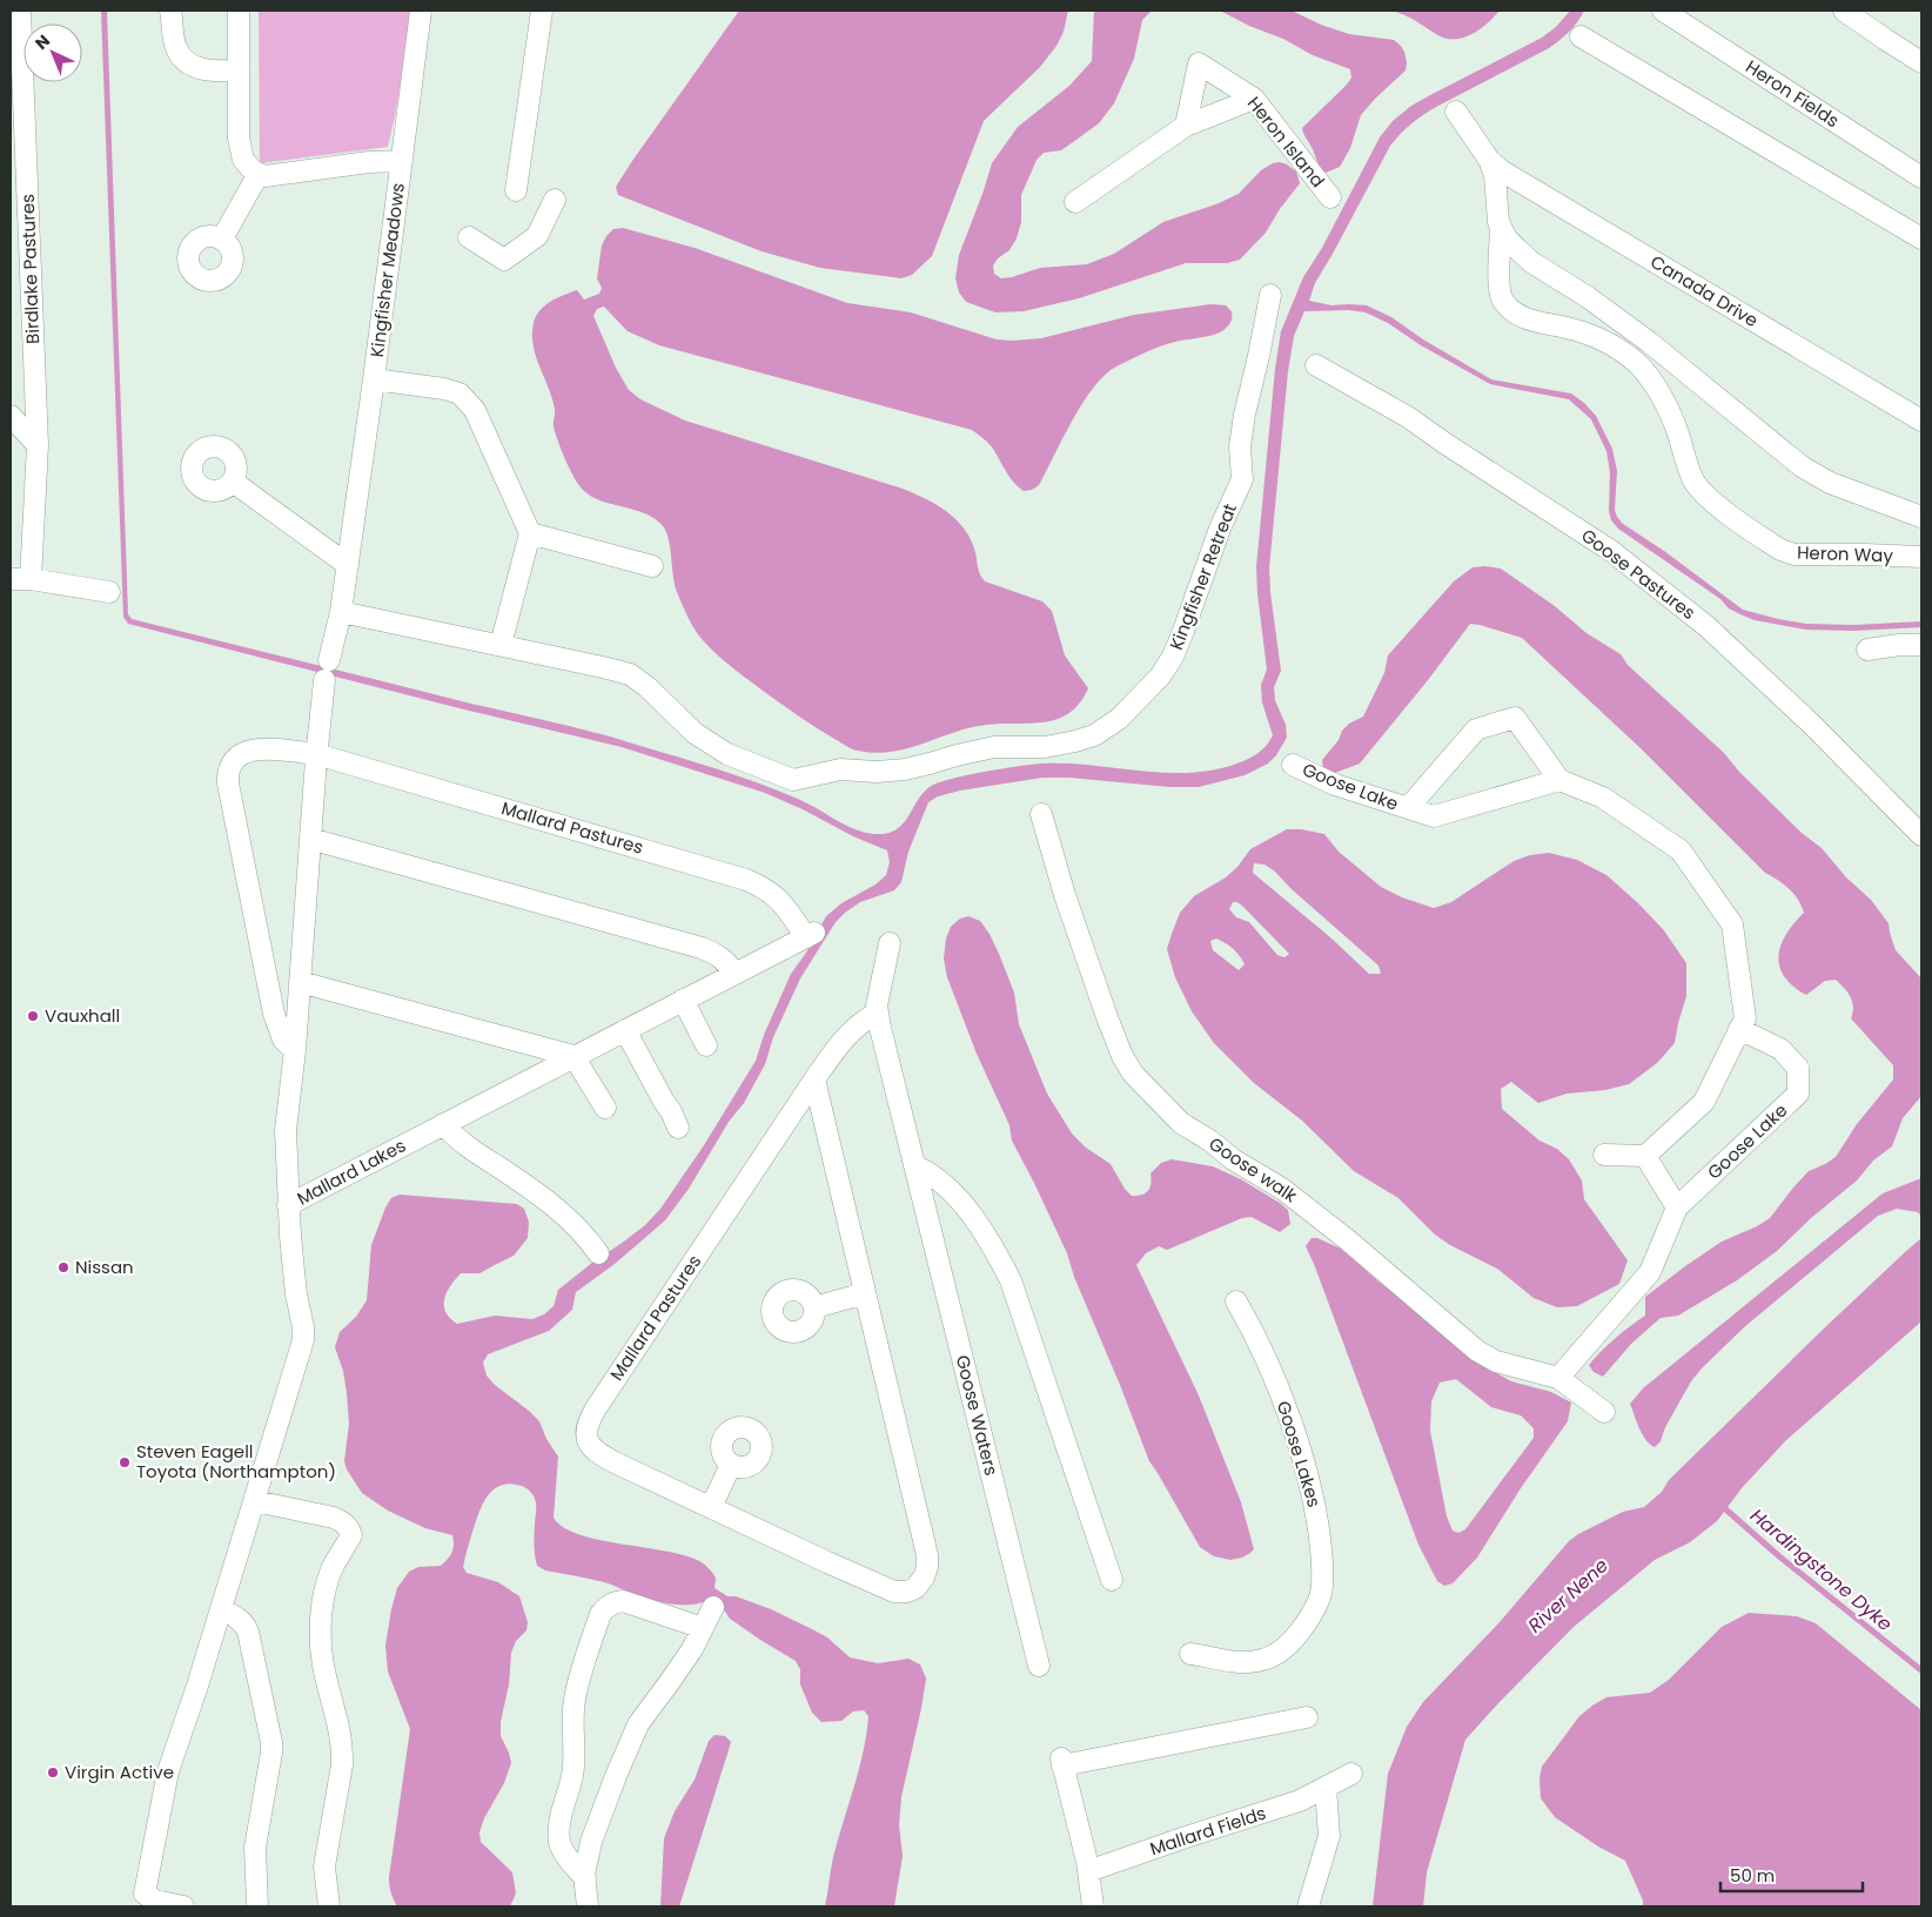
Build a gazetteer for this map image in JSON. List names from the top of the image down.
{
  "streets": {
    "street": [
      "Heron Fields",
      "Heron Island",
      "Birdlake Pastures",
      "Kingfisher Meadows",
      "Canada Drive",
      "Heron Way",
      "Goose Pastures",
      "Kingfisher Retreat",
      "Goose Lake",
      "Mallard Pastures",
      "Goose walk",
      "Mallard Lakes",
      "Goose Waters",
      "Goose Lakes",
      "Mallard Fields"
    ]
  },
  "crossings": [
    ["Kingfisher Meadows", "Mallard Pastures"],
    ["Canada Drive", "Heron Way"],
    ["Goose Lake", "Goose walk"],
    ["Mallard Pastures", "Mallard Lakes"],
    ["Mallard Pastures", "Goose Waters"]
  ],
  "water": ["Hardingstone Dyke", "River Nene"],
  "places": [
    "Vauxhall",
    "Nissan",
    "Steven Eagell Toyota (Northampton)",
    "Virgin Active"
  ],
  "scale_bar": "50 m",
  "north": "top left"
}
